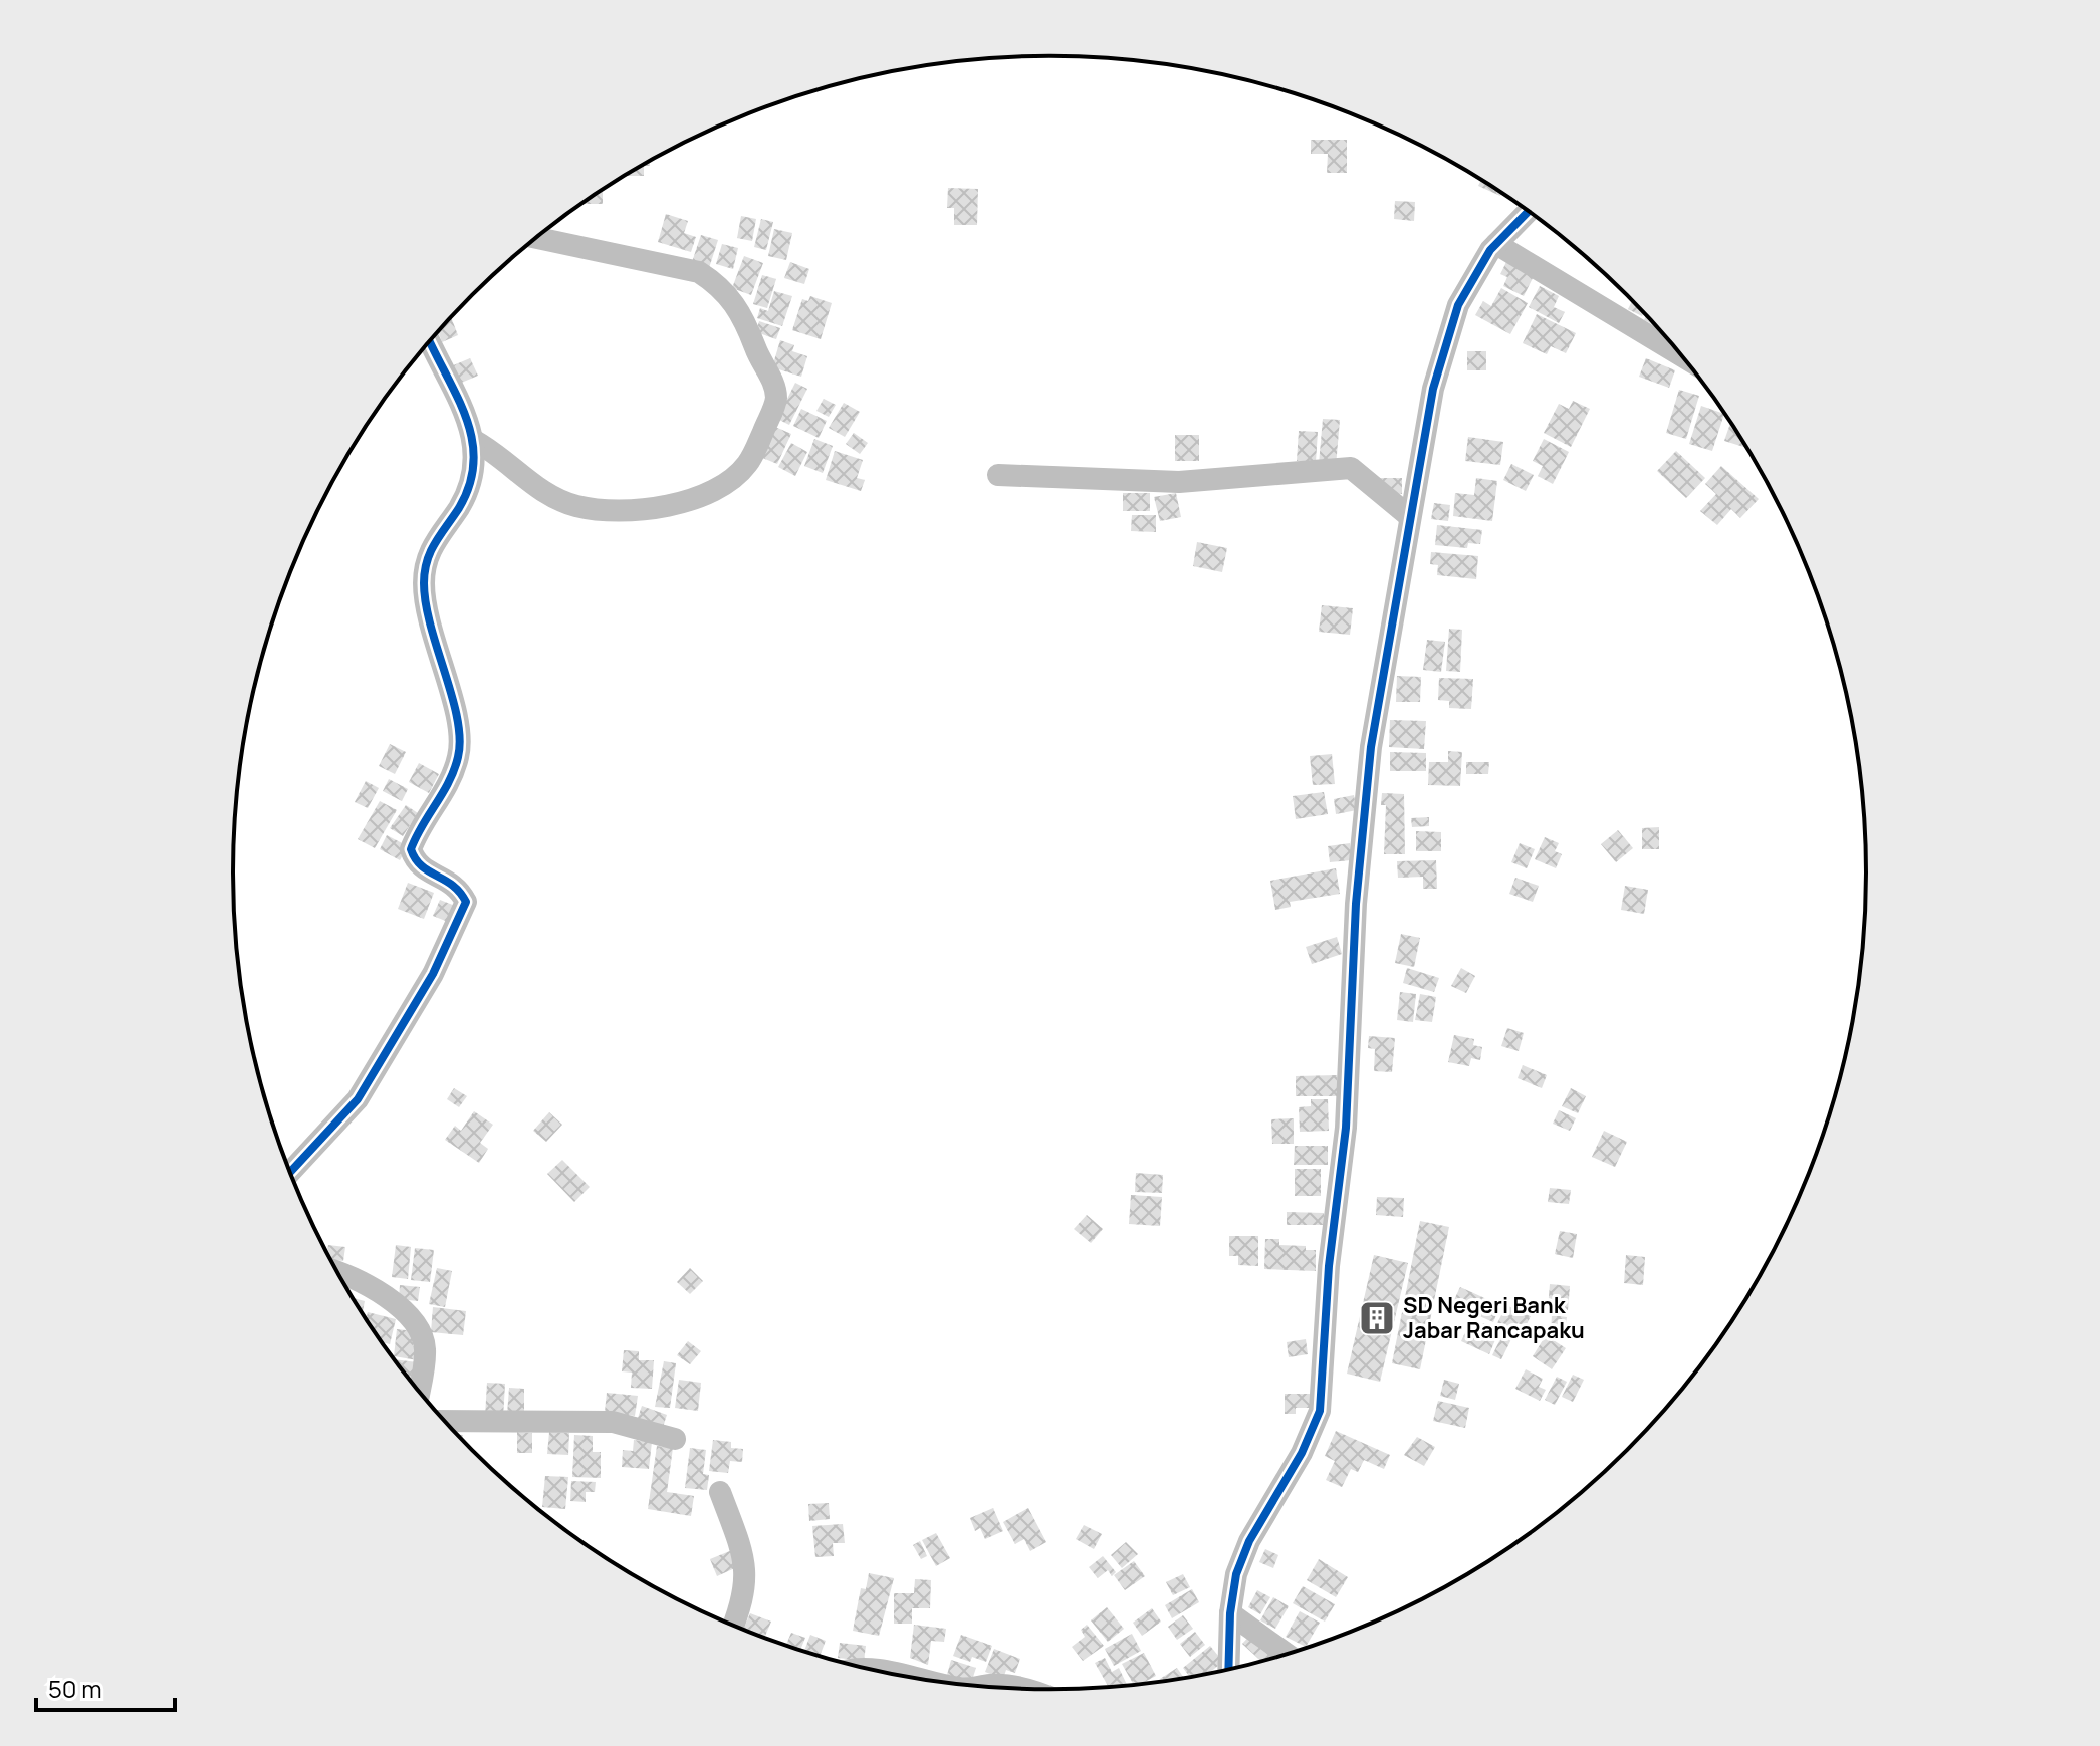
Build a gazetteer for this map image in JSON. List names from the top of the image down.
{
  "places": {
    "building": ["SD Negeri Bank Jabar Rancapaku"]
  },
  "scale_bar": "50 m"
}
